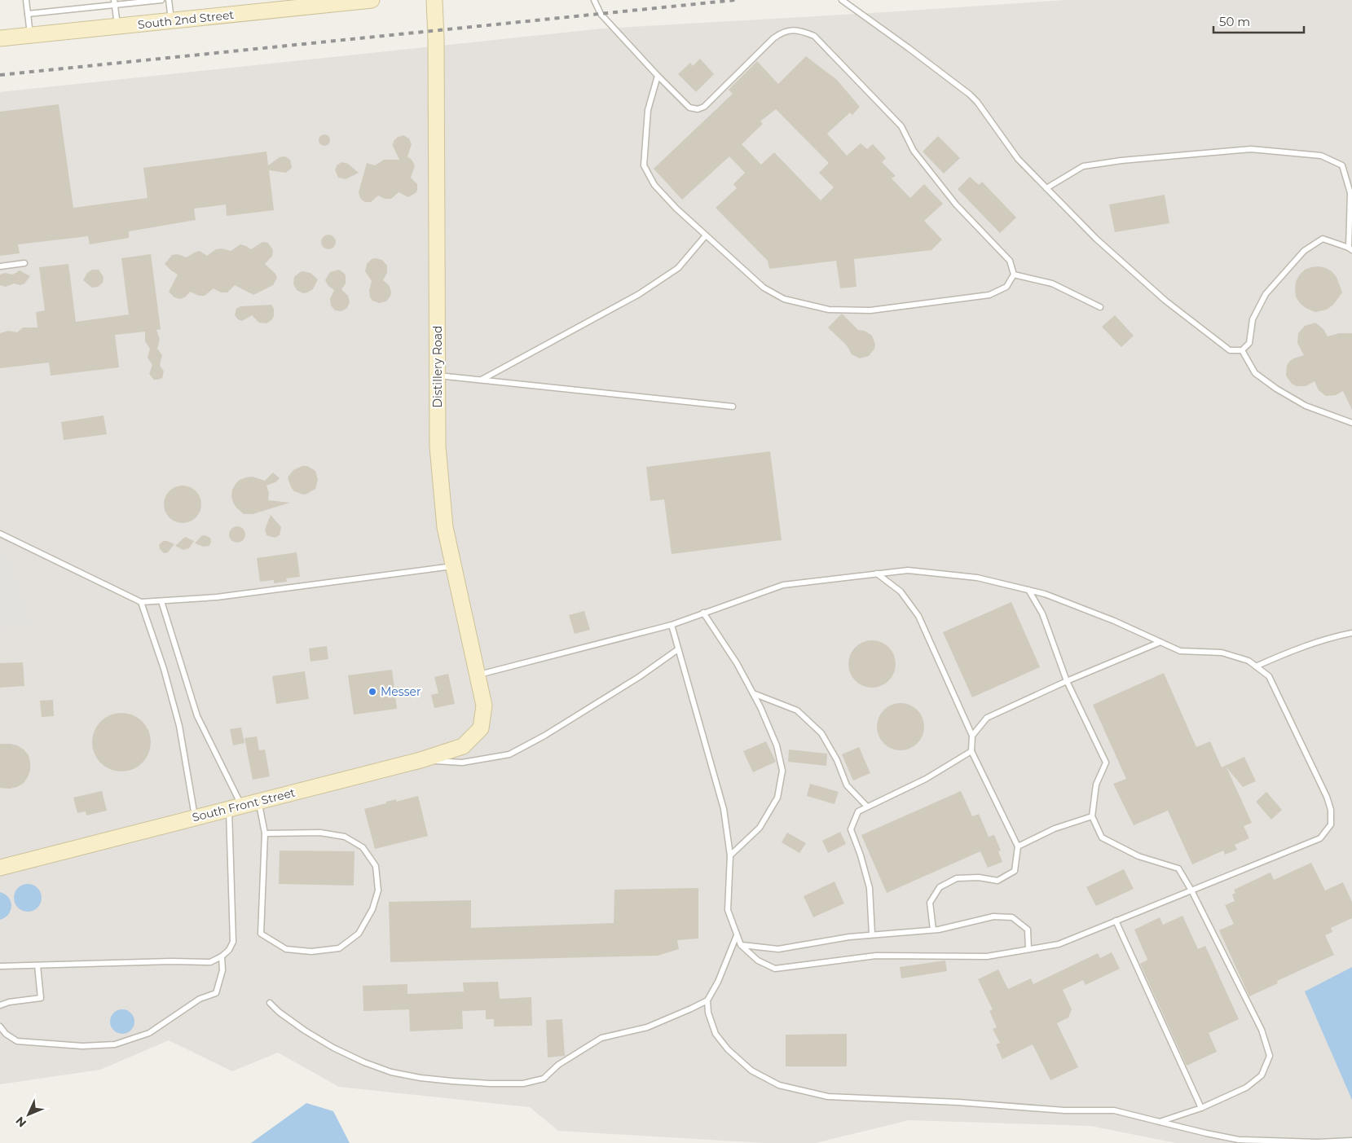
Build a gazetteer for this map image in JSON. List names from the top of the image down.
{
  "streets": {
    "street": ["South 2nd Street", "Distillery Road", "South Front Street"]
  },
  "crossings": [
    ["Distillery Road", "South Front Street"]
  ],
  "places": ["Messer"],
  "scale_bar": "50 m",
  "north": "bottom left"
}
